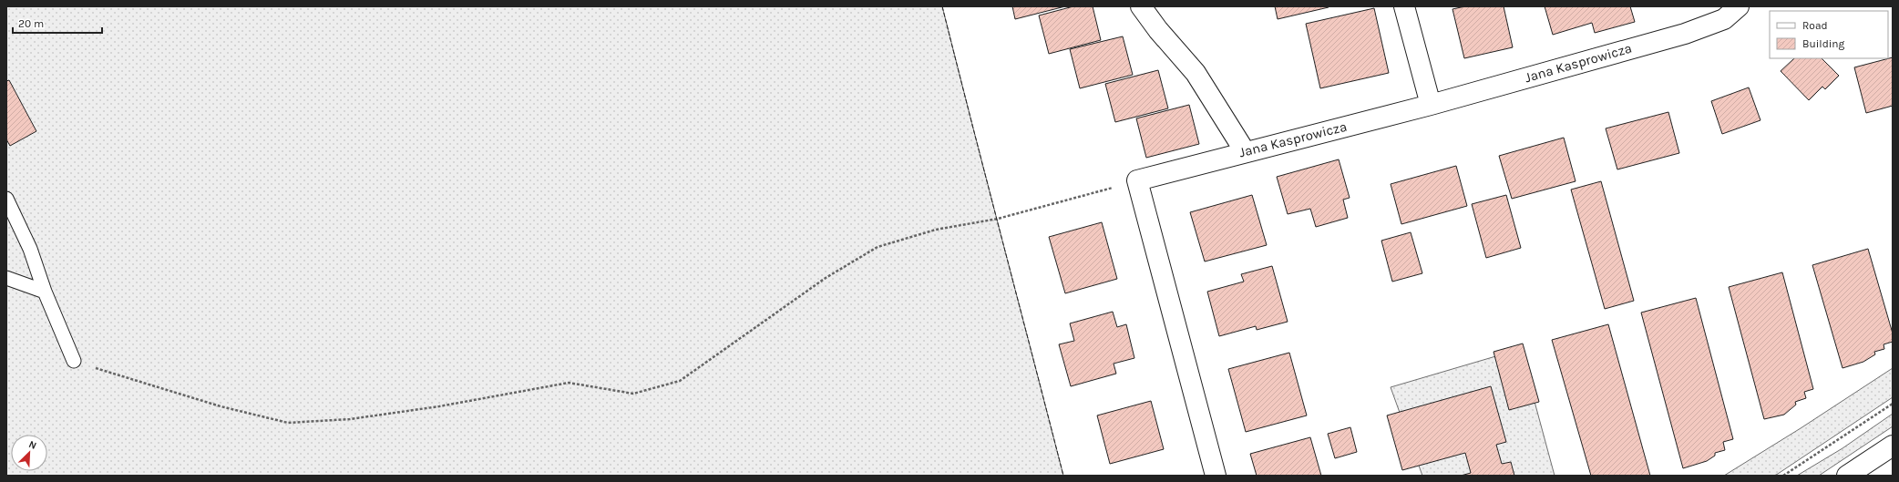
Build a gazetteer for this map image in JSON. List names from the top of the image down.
{
  "streets": {
    "street": ["Jana Kasprowicza"]
  },
  "legend": ["Road", "Building"],
  "scale_bar": "20 m",
  "north": "top right"
}
